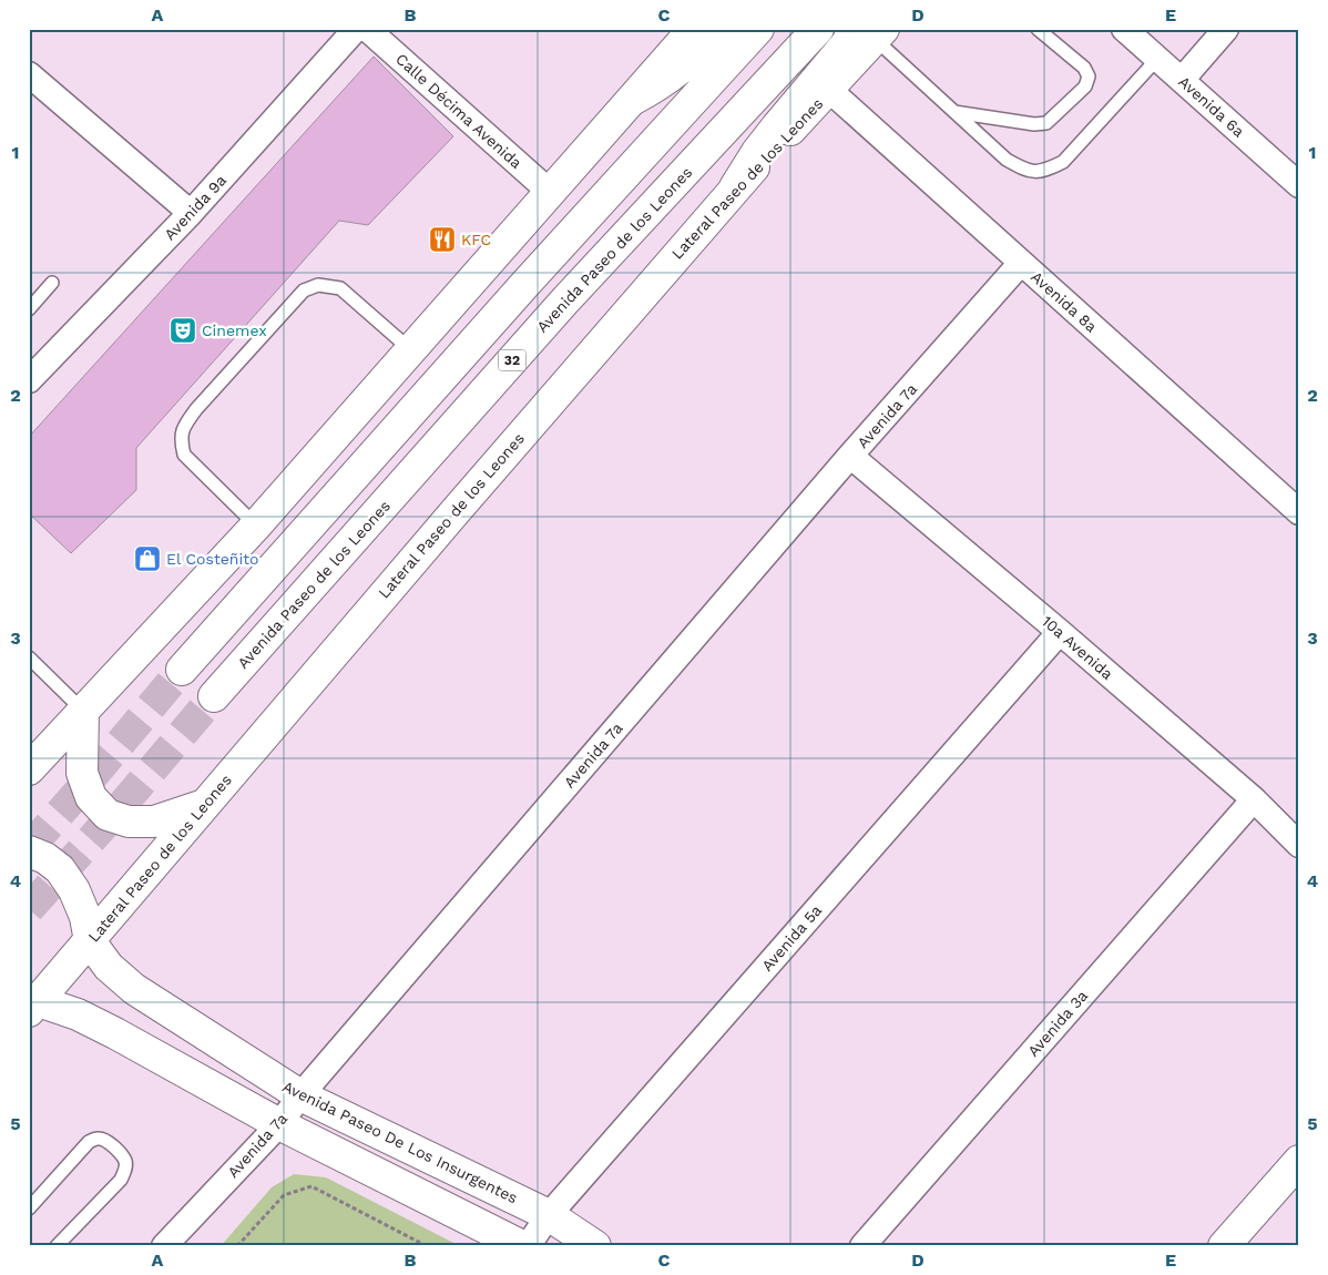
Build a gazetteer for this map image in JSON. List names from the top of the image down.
{
  "streets": {
    "street": [
      "Avenida 6a",
      "Calle Décima Avenida",
      "Lateral Paseo de los Leones",
      "Avenida 9a",
      "Avenida Paseo de los Leones",
      "Avenida 8a",
      "32",
      "Avenida 7a",
      "10a Avenida",
      "Avenida 5a",
      "Avenida 3a",
      "Avenida Paseo De Los Insurgentes"
    ]
  },
  "crossings": [
    ["Lateral Paseo de los Leones", "Avenida 8a"],
    ["Lateral Paseo de los Leones", "Avenida Paseo De Los Insurgentes"],
    ["Avenida 8a", "Avenida 7a"],
    ["Avenida 7a", "10a Avenida"],
    ["Avenida 7a", "Avenida Paseo De Los Insurgentes"],
    ["10a Avenida", "Avenida 5a"],
    ["10a Avenida", "Avenida 3a"],
    ["Avenida 5a", "Avenida Paseo De Los Insurgentes"]
  ],
  "places": {
    "restaurant": ["KFC"],
    "theatre": ["Cinemex"],
    "shop": ["El Costeñito"]
  },
  "grid": {
    "columns": [
      "A",
      "B",
      "C",
      "D",
      "E"
    ],
    "rows": [
      "1",
      "2",
      "3",
      "4",
      "5"
    ]
  }
}
